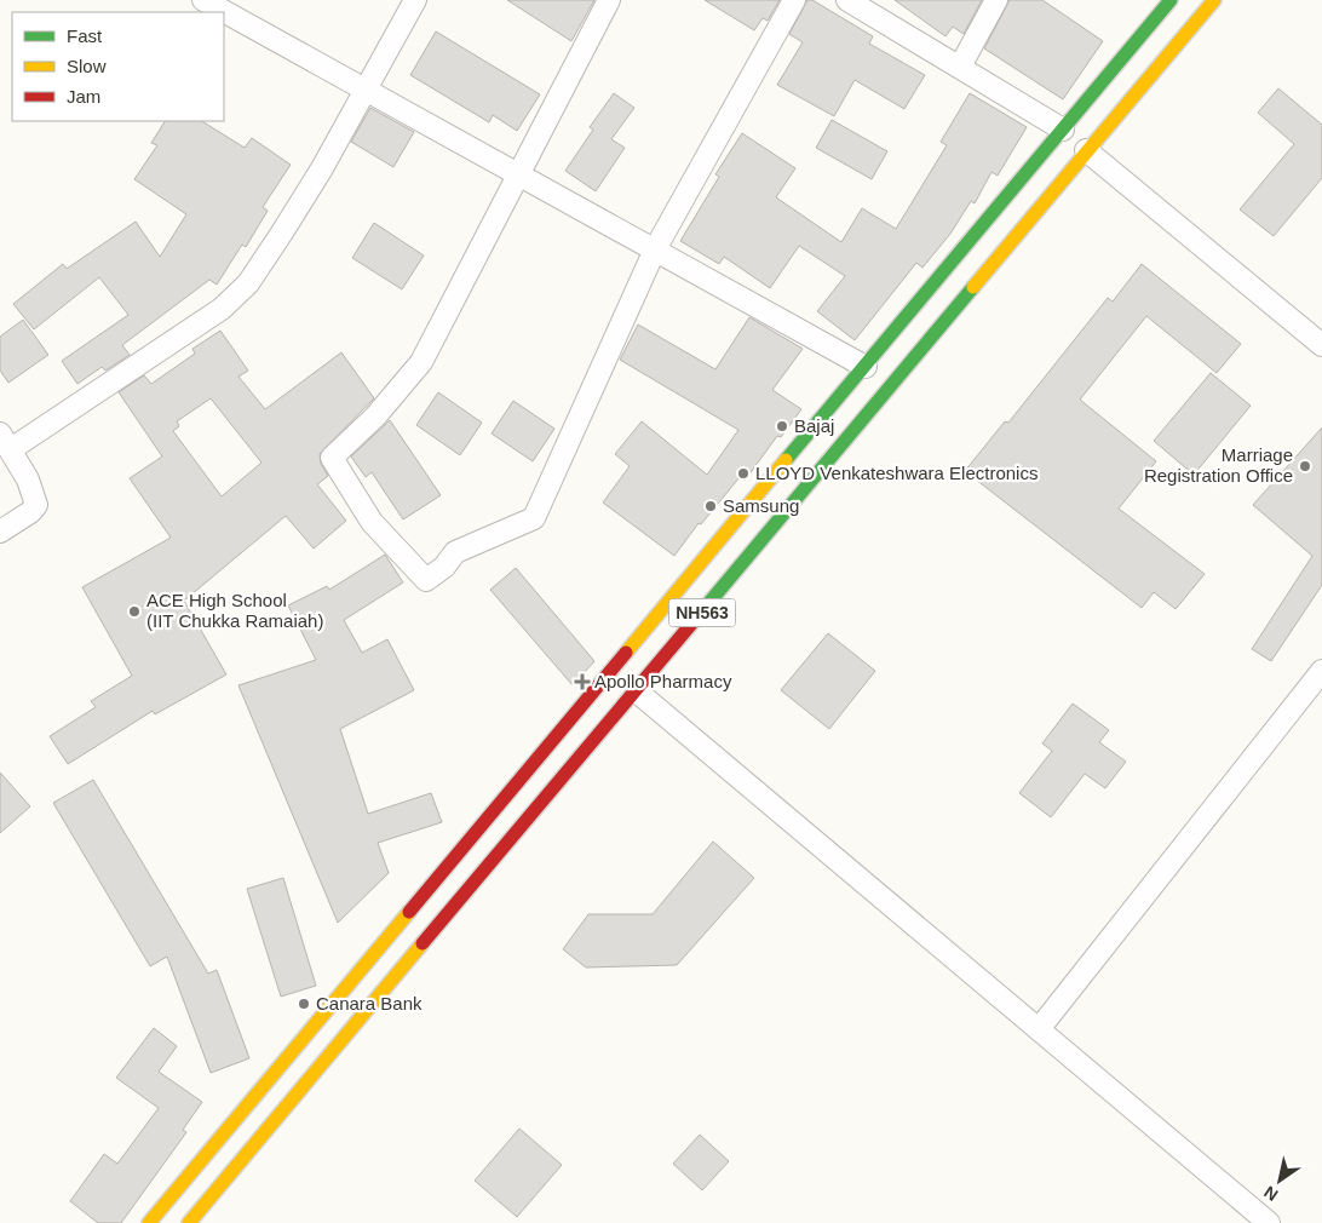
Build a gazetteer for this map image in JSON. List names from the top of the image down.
{
  "streets": {
    "highway": ["NH563"]
  },
  "places": {
    "other": [
      "Bajaj",
      "Marriage Registration Office",
      "LLOYD Venkateshwara Electronics",
      "Samsung",
      "ACE High School (IIT Chukka Ramaiah)",
      "Canara Bank"
    ],
    "health": ["Apollo Pharmacy"]
  },
  "legend": ["Fast", "Slow", "Jam"],
  "north": "bottom left"
}
